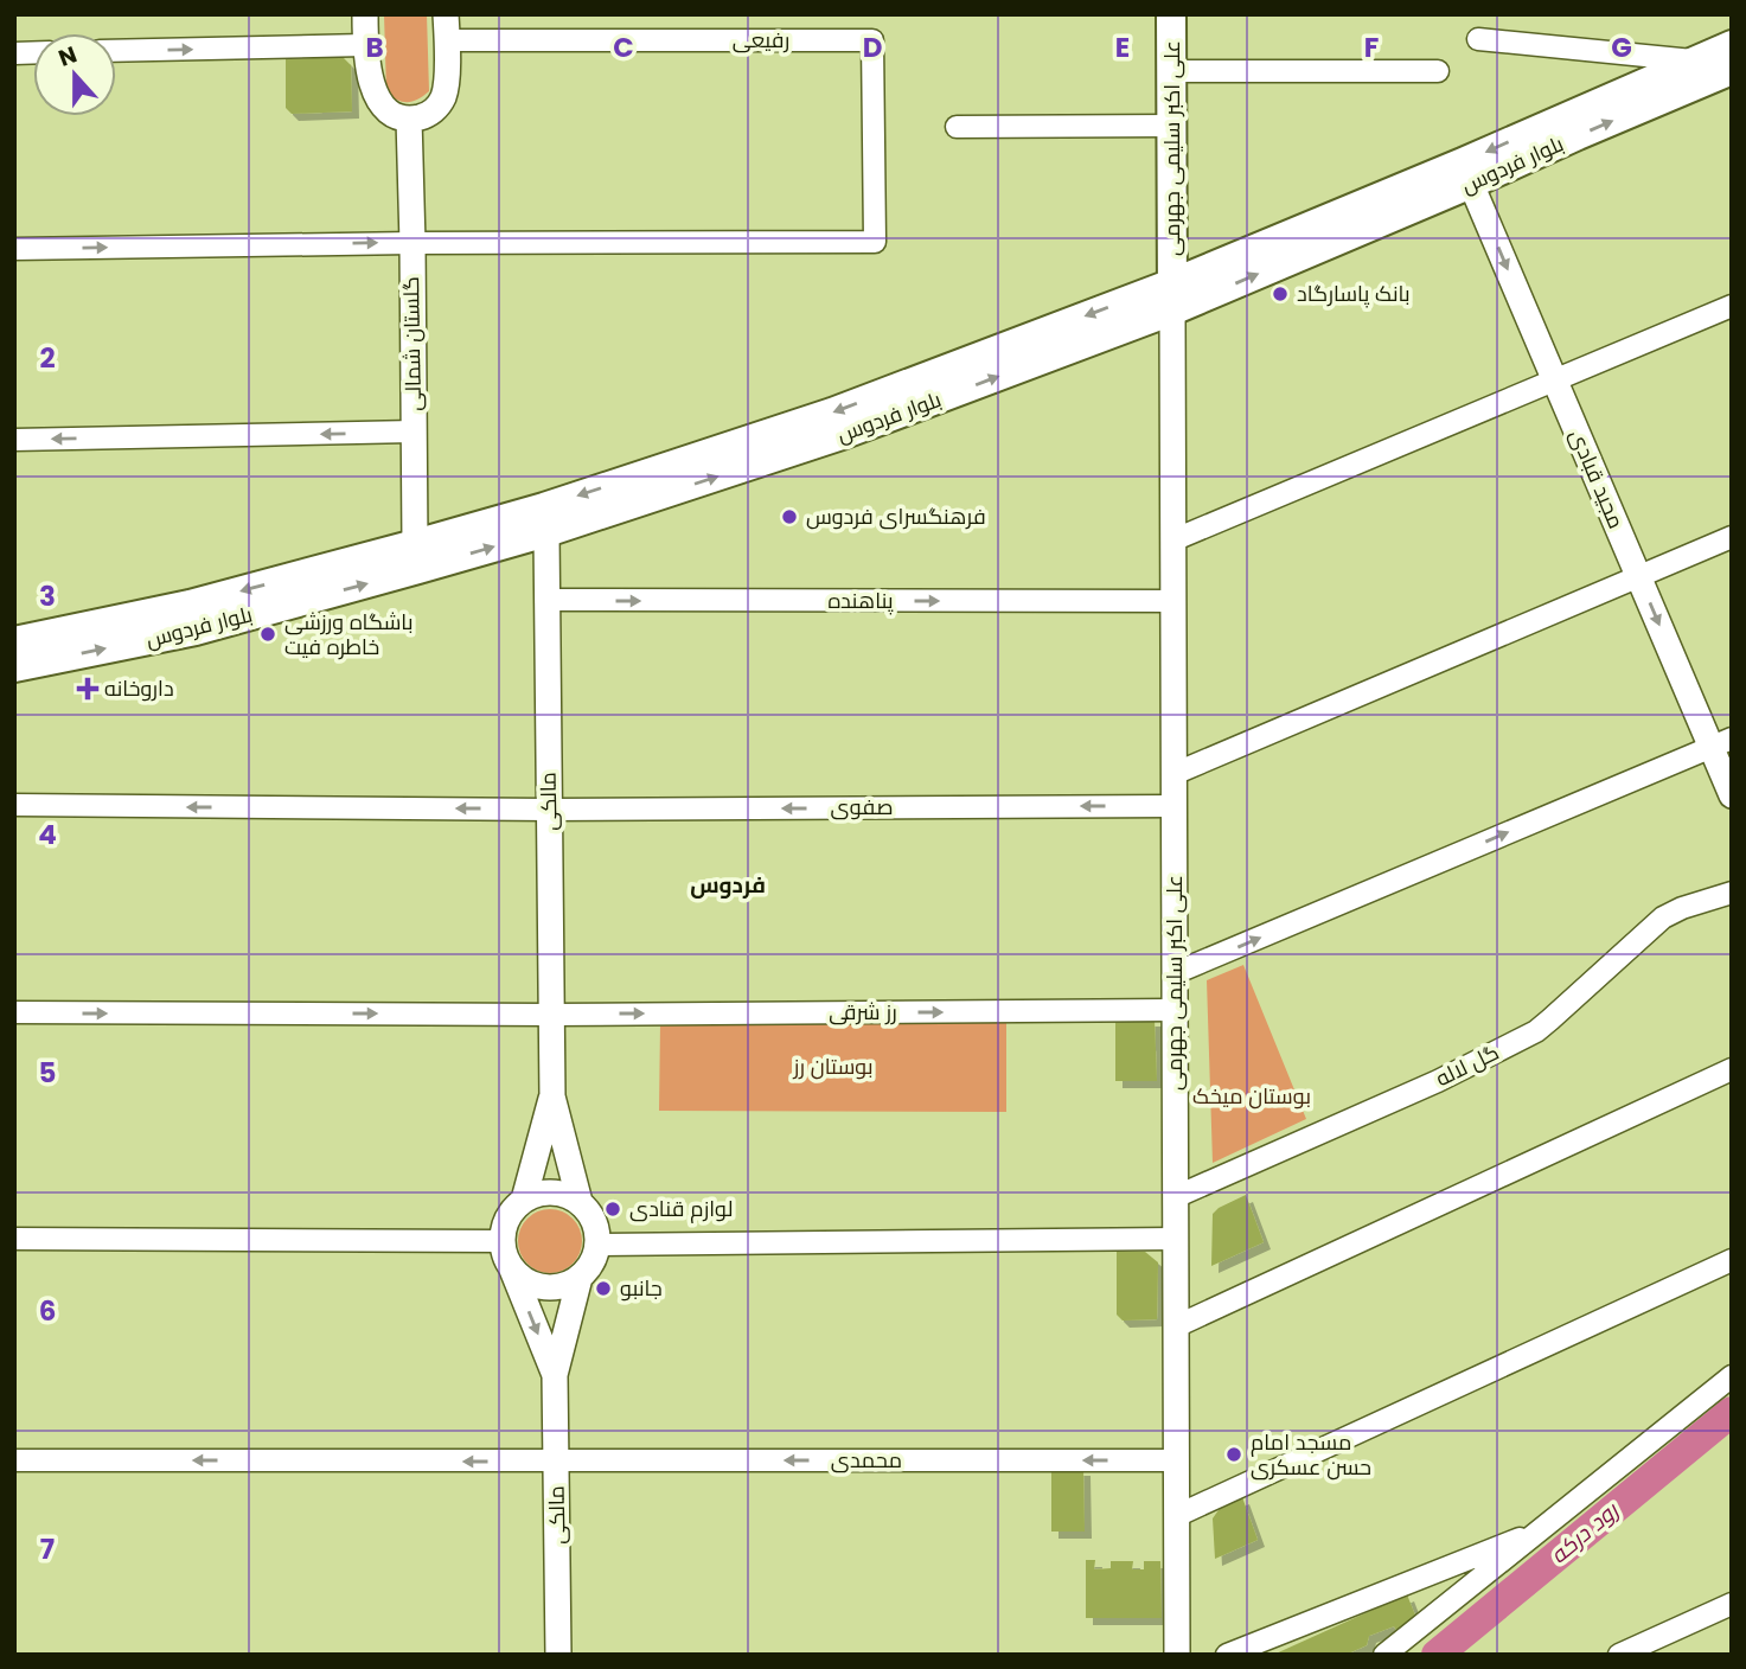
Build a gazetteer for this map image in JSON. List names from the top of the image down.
{
  "streets": {
    "main road": ["علی اکبر سلیمی جهرمی", "بلوار فردوس"],
    "street": [
      "رفیعی",
      "گلستان شمالی",
      "مجید قبادی",
      "پناهنده",
      "مالکی",
      "صفوی",
      "رز شرقی",
      "گل لاله",
      "محمدی"
    ]
  },
  "crossings": [
    ["رفیعی", "گلستان شمالی"],
    ["علی اکبر سلیمی جهرمی", "بلوار فردوس"],
    ["علی اکبر سلیمی جهرمی", "پناهنده"],
    ["علی اکبر سلیمی جهرمی", "صفوی"],
    ["علی اکبر سلیمی جهرمی", "رز شرقی"],
    ["علی اکبر سلیمی جهرمی", "گل لاله"],
    ["علی اکبر سلیمی جهرمی", "محمدی"],
    ["بلوار فردوس", "گلستان شمالی"],
    ["بلوار فردوس", "مجید قبادی"],
    ["بلوار فردوس", "مالکی"],
    ["پناهنده", "مالکی"],
    ["مالکی", "صفوی"],
    ["مالکی", "رز شرقی"],
    ["مالکی", "محمدی"]
  ],
  "one_way": [
    "مجید قبادی",
    "پناهنده",
    "صفوی",
    "رز شرقی",
    "محمدی"
  ],
  "districts": ["فردوس"],
  "water": ["رود درکه"],
  "parks": ["بوستان رز", "بوستان میخک"],
  "places": {
    "other": [
      "بانک پاسارگاد",
      "فرهنگسرای فردوس",
      "باشگاه ورزشی خاطره فیت",
      "لوازم قنادی",
      "جانبو",
      "مسجد امام حسن عسکری"
    ],
    "health": ["داروخانه"]
  },
  "north": "top",
  "grid": {
    "columns": [
      "B",
      "C",
      "D",
      "E",
      "F",
      "G"
    ],
    "rows": [
      "2",
      "3",
      "4",
      "5",
      "6",
      "7"
    ]
  }
}
